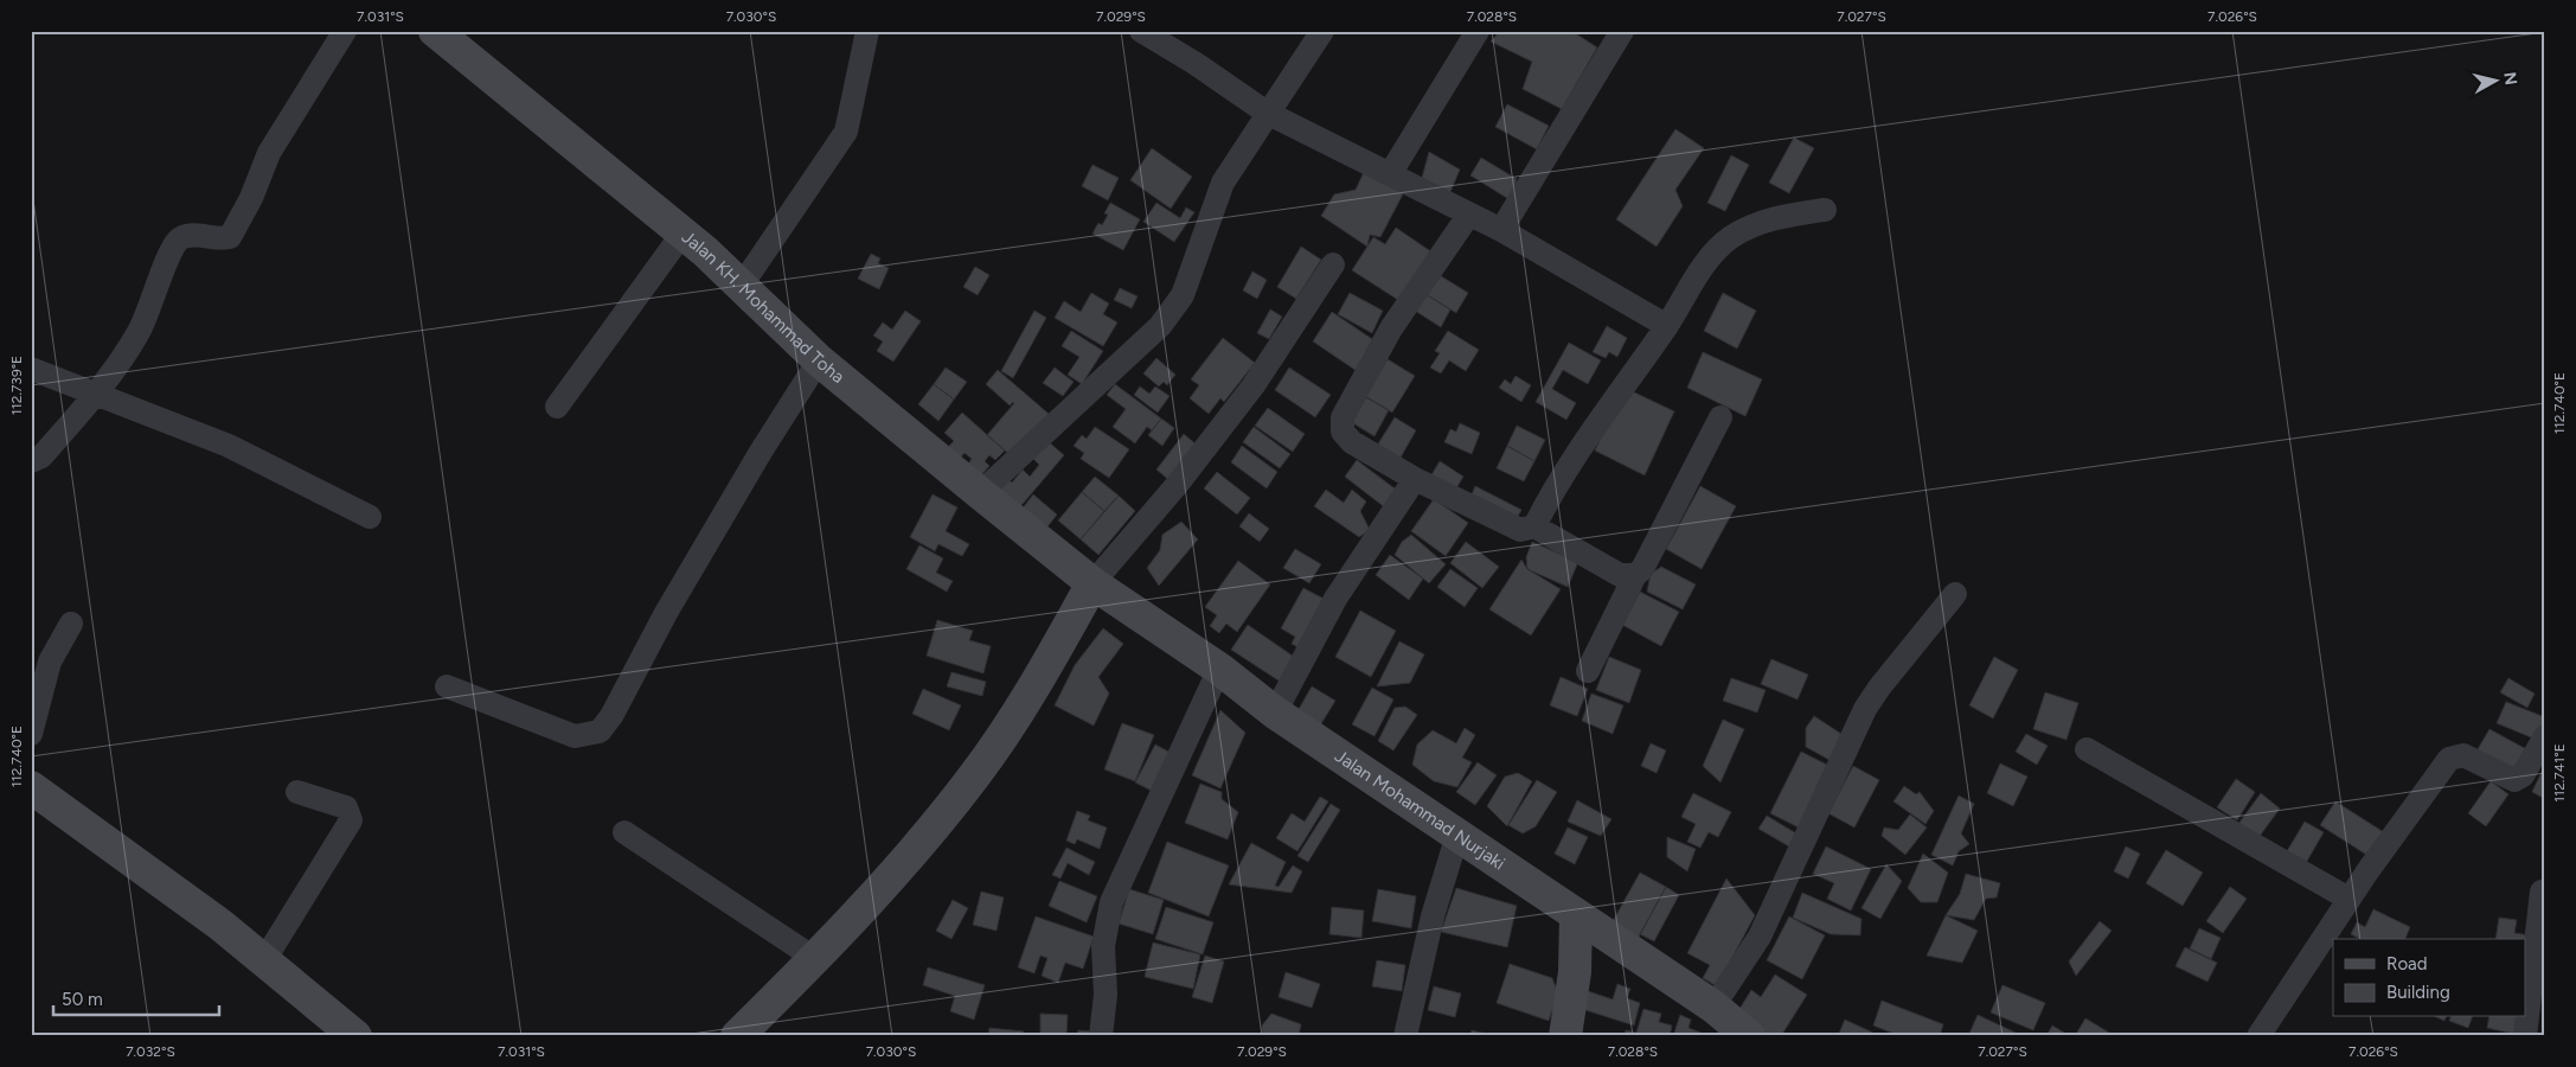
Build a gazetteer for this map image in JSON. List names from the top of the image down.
{
  "streets": {
    "street": ["Jalan KH. Mohammad Toha", "Jalan Mohammad Nurjaki"]
  },
  "crossings": [
    ["Jalan KH. Mohammad Toha", "Jalan Mohammad Nurjaki"]
  ],
  "legend": ["Road", "Building"],
  "scale_bar": "50 m",
  "north": "right",
  "coordinates": [
    "7.031°S",
    "7.030°S",
    "7.029°S",
    "7.028°S",
    "7.027°S",
    "7.026°S",
    "112.739°E",
    "112.740°E",
    "112.741°E",
    "7.032°S"
  ]
}
